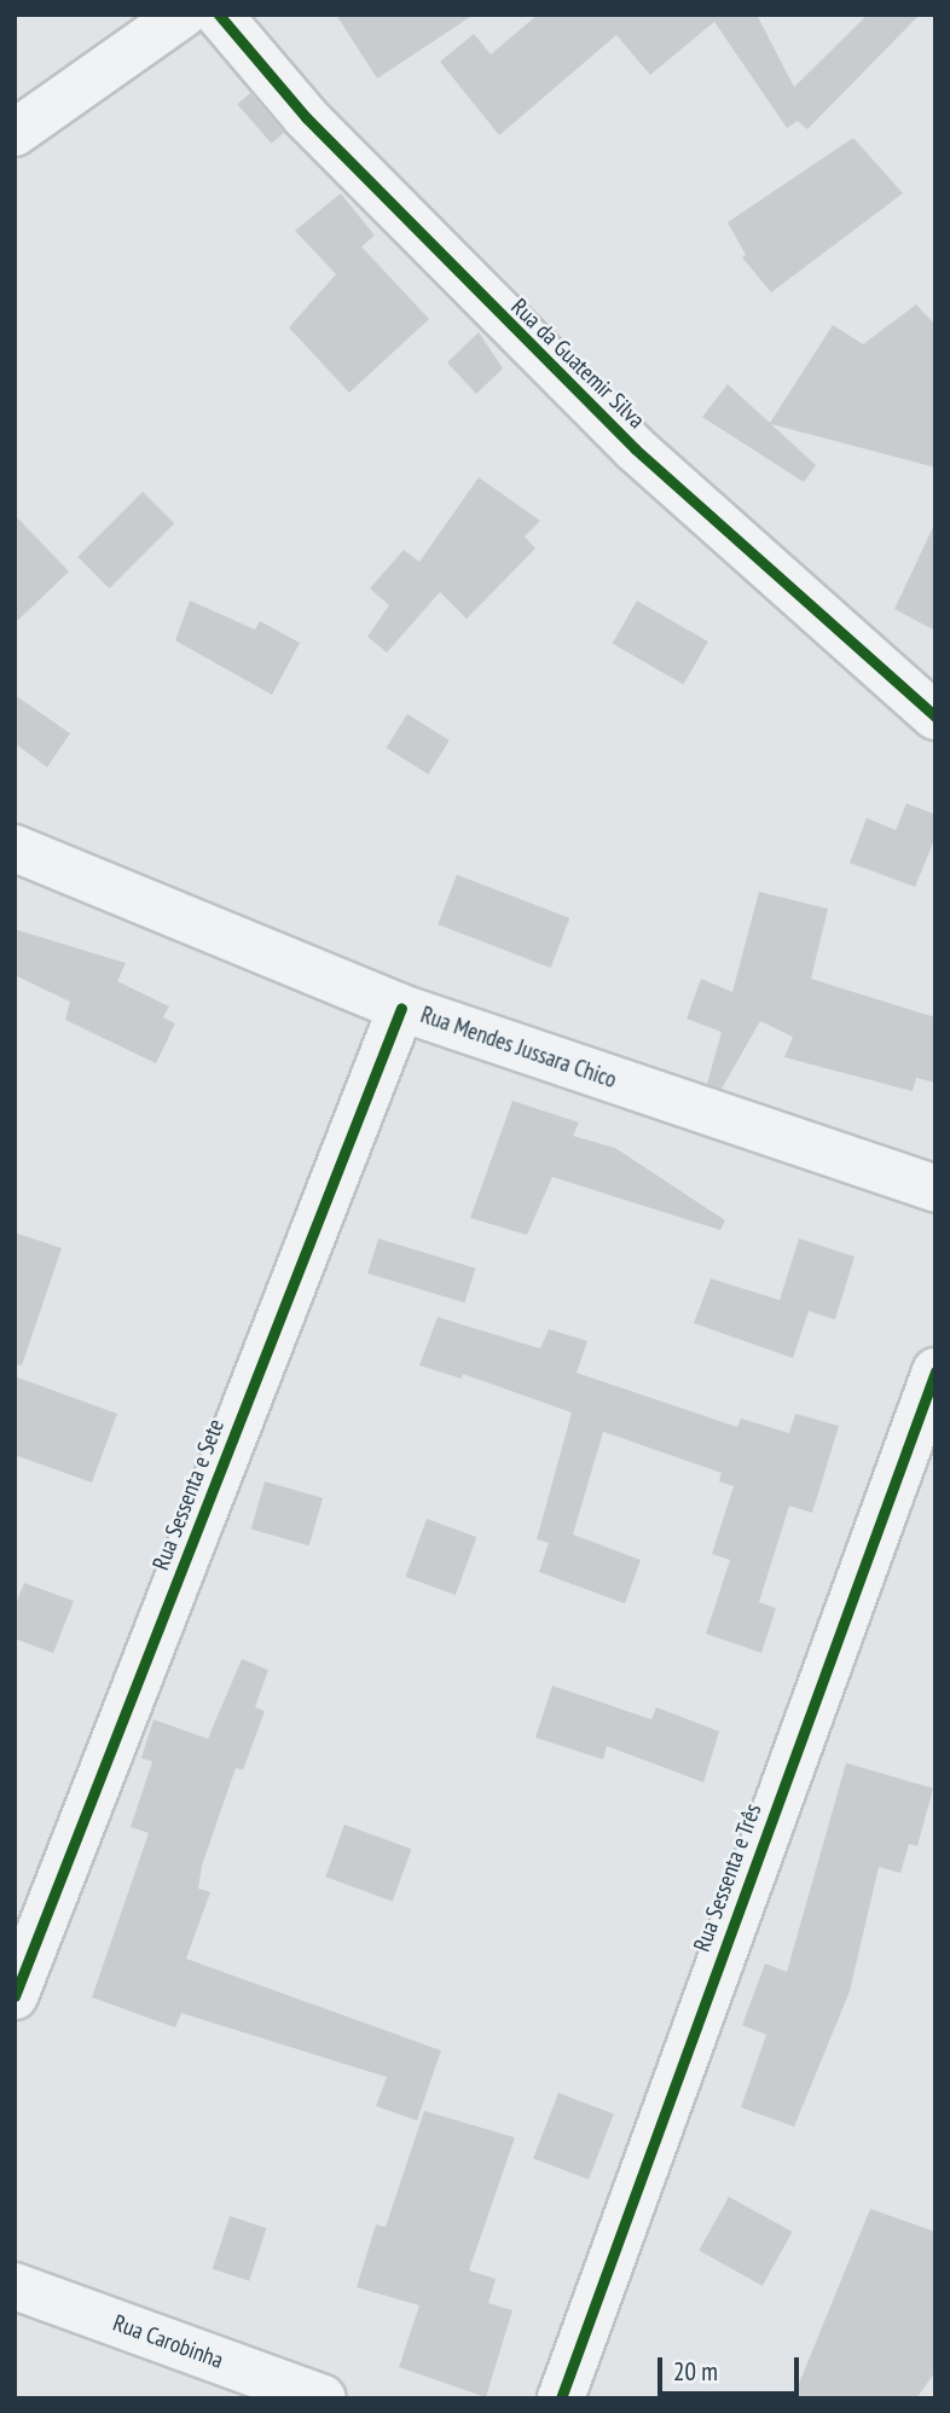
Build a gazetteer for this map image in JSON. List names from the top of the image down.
{
  "streets": {
    "street": [
      "Rua da Guatemir Silva",
      "Rua Mendes Jussara Chico",
      "Rua Sessenta e Sete",
      "Rua Sessenta e Três",
      "Rua Carobinha"
    ]
  },
  "crossings": [
    ["Rua Mendes Jussara Chico", "Rua Sessenta e Sete"]
  ],
  "scale_bar": "20 m"
}
